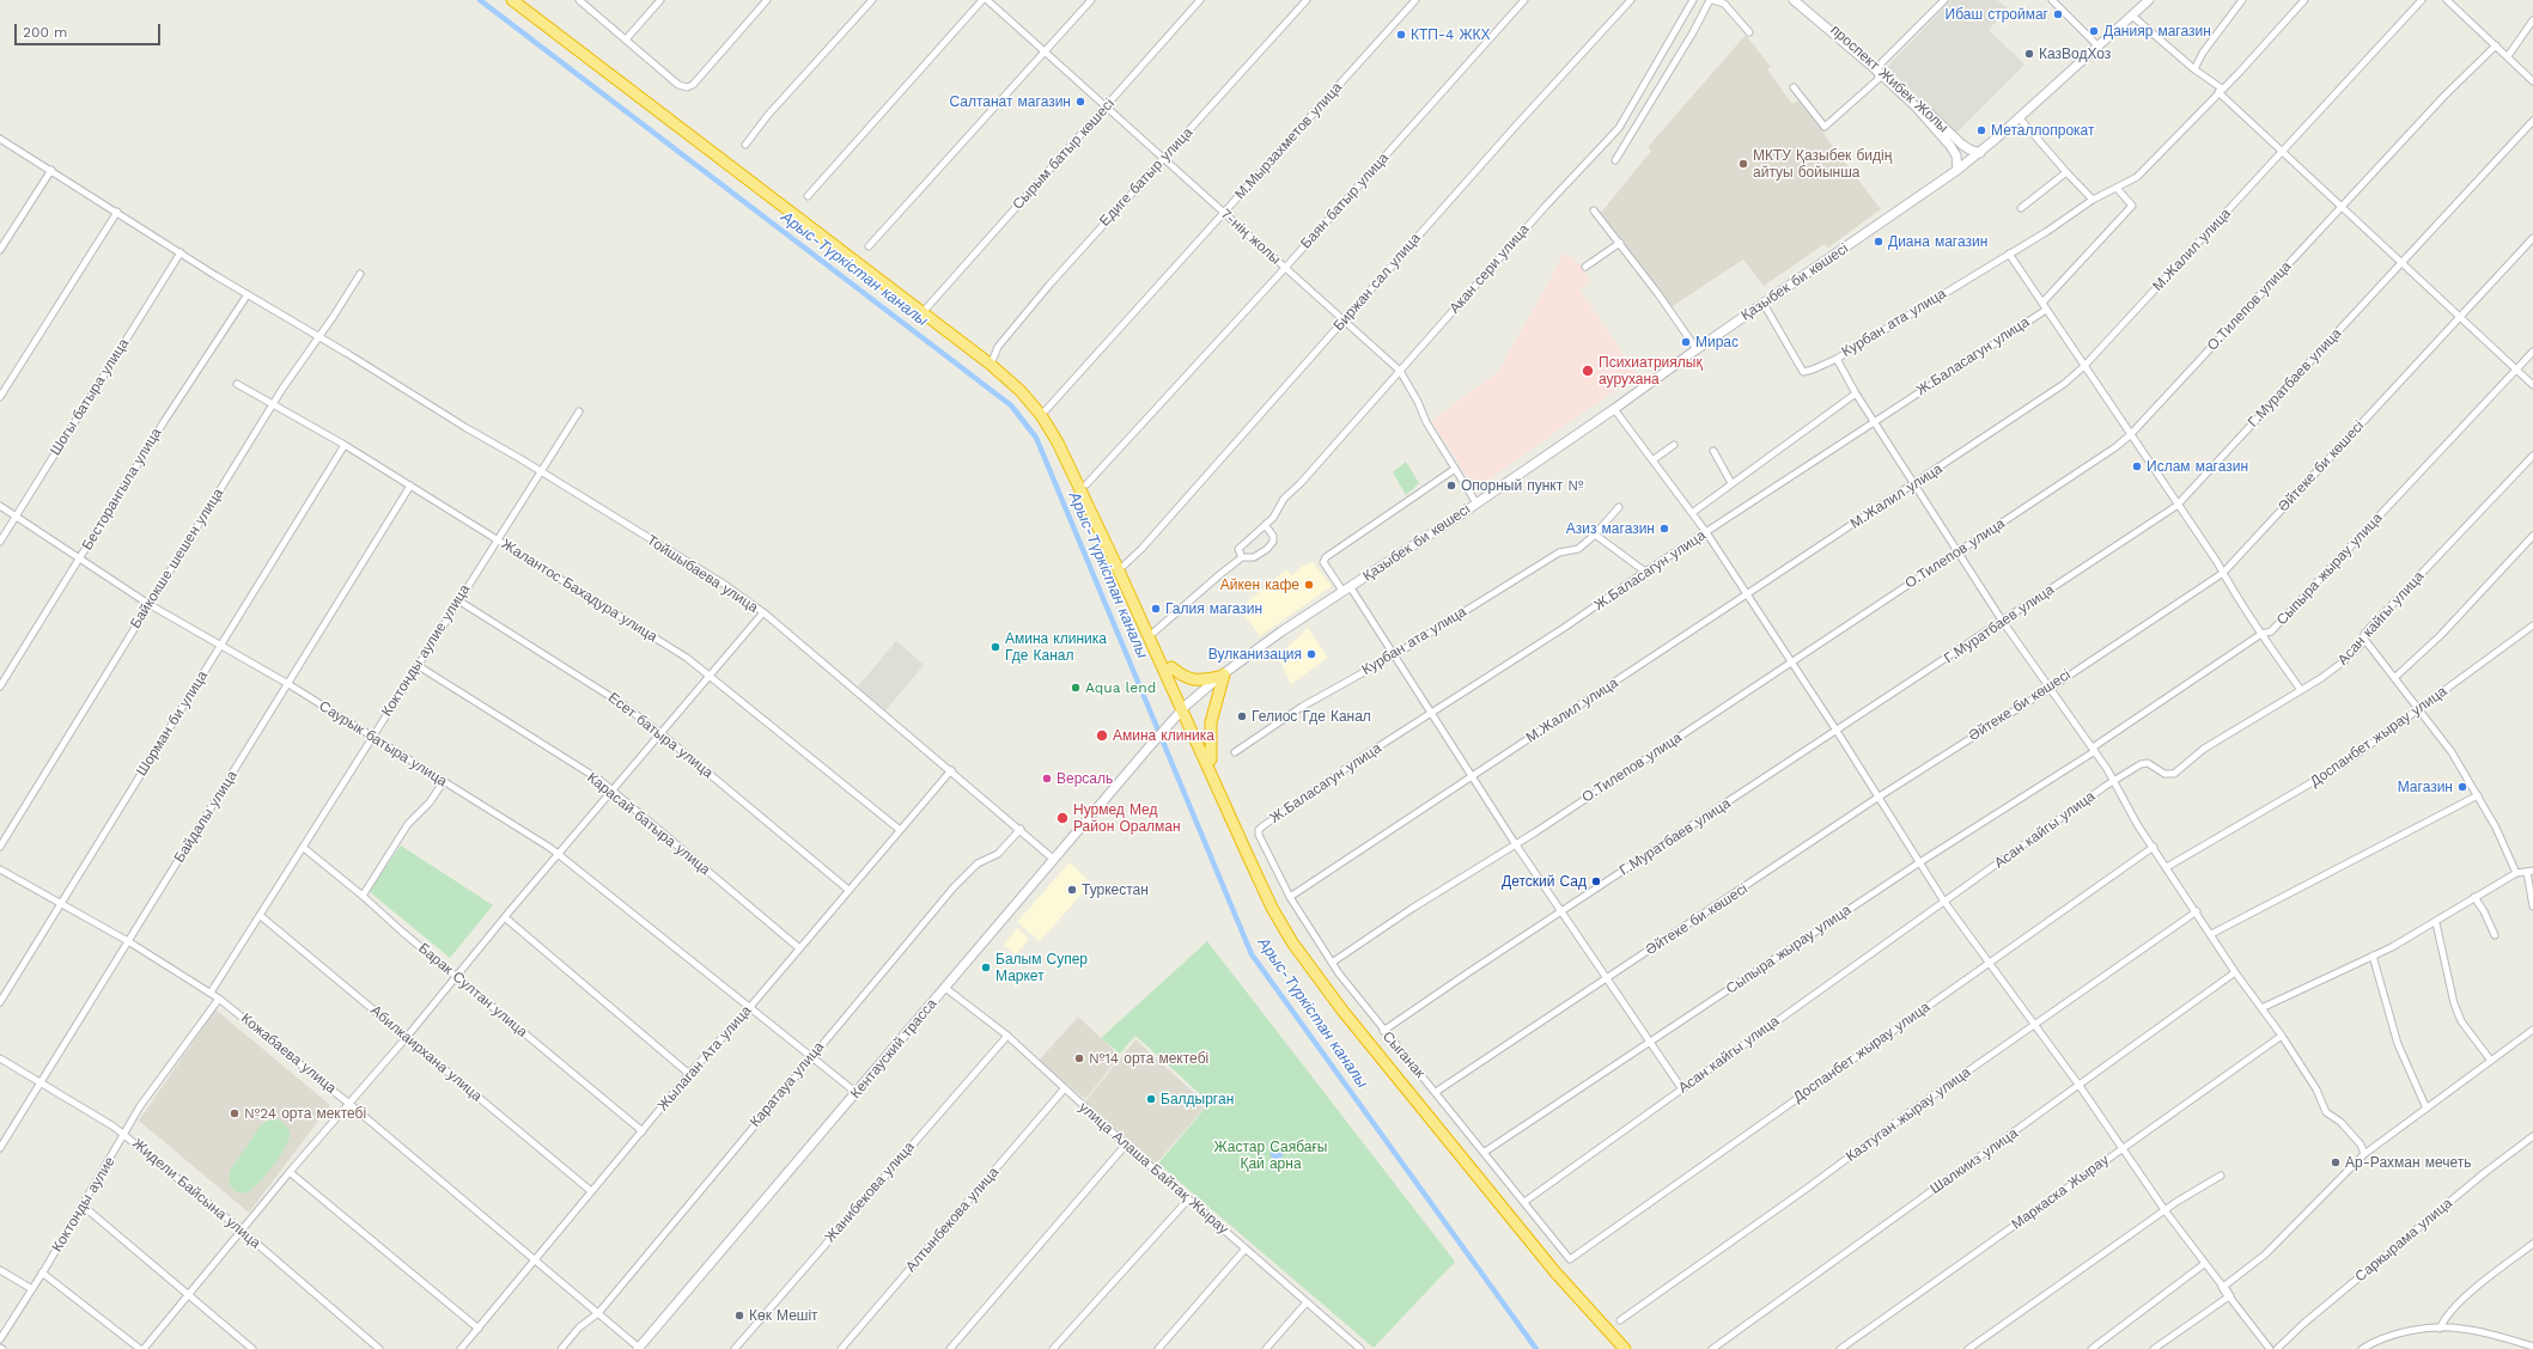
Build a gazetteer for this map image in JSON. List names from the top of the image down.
{
  "streets": {
    "main road": ["проспект Жибек Жолы", "Қазыбек би көшесі", "Кентауский трасса"],
    "street": [
      "М.Мырзахметов улица",
      "Сырым батыр көшесі",
      "Едиге батыр улица",
      "Баян батыр улица",
      "7-нің жолы",
      "М.Жалил улица",
      "Акан сери улица",
      "Биржан сал улица",
      "О.Тилепов улица",
      "Курбан ата улица",
      "Ж.Баласагун улица",
      "Г.Муратбаев улица",
      "Шогы батыра улица",
      "Әйтеке би көшесі",
      "Бесторангыла улица",
      "Байкокше шешен улица",
      "Сыпыра жырау улица",
      "Тойшыбаева улица",
      "Жалантос Бахадура улица",
      "Асан кайгы улица",
      "Коктонды аулие улица",
      "Шорман би улица",
      "Есет батыра улица",
      "Доспанбет жырау улица",
      "Саурык батыра улица",
      "Байдалы улица",
      "Карасай батыра улица",
      "Барак Султан улица",
      "Кожабаева улица",
      "Абилкаирхана улица",
      "Сыганак",
      "Жылаган Ата улица",
      "Каратауа улица",
      "Казтуган жырау улица",
      "Шалкииз улица",
      "улица Алаша Байтақ Жырау",
      "Жанибекова улица",
      "Маркаска Жырау",
      "Жидели Байсына улица",
      "Коктонды аулие",
      "Алтынбекова улица",
      "Саркырама улица"
    ]
  },
  "crossings": [
    ["проспект Жибек Жолы", "Қазыбек би көшесі"],
    ["М.Мырзахметов улица", "7-нің жолы"],
    ["Сырым батыр көшесі", "7-нің жолы"],
    ["Едиге батыр улица", "7-нің жолы"],
    ["Баян батыр улица", "7-нің жолы"],
    ["7-нің жолы", "Акан сери улица"],
    ["7-нің жолы", "Биржан сал улица"],
    ["7-нің жолы", "Қазыбек би көшесі"],
    ["М.Жалил улица", "Курбан ата улица"],
    ["М.Жалил улица", "Сыганак"],
    ["Қазыбек би көшесі", "Кентауский трасса"],
    ["О.Тилепов улица", "Курбан ата улица"],
    ["О.Тилепов улица", "Сыганак"],
    ["Курбан ата улица", "Ж.Баласагун улица"],
    ["Курбан ата улица", "Г.Муратбаев улица"],
    ["Курбан ата улица", "Әйтеке би көшесі"],
    ["Курбан ата улица", "Сыпыра жырау улица"],
    ["Курбан ата улица", "Асан кайгы улица"],
    ["Курбан ата улица", "Доспанбет жырау улица"],
    ["Курбан ата улица", "Казтуган жырау улица"],
    ["Курбан ата улица", "Шалкииз улица"],
    ["Курбан ата улица", "Маркаска Жырау"],
    ["Ж.Баласагун улица", "Сыганак"],
    ["Г.Муратбаев улица", "Сыганак"],
    ["Шогы батыра улица", "Тойшыбаева улица"],
    ["Шогы батыра улица", "Саурык батыра улица"],
    ["Әйтеке би көшесі", "Сыганак"],
    ["Бесторангыла улица", "Тойшыбаева улица"],
    ["Бесторангыла улица", "Саурык батыра улица"],
    ["Байкокше шешен улица", "Тойшыбаева улица"],
    ["Байкокше шешен улица", "Жалантос Бахадура улица"],
    ["Байкокше шешен улица", "Саурык батыра улица"],
    ["Сыпыра жырау улица", "Сыганак"],
    ["Тойшыбаева улица", "Коктонды аулие улица"],
    ["Тойшыбаева улица", "Кентауский трасса"],
    ["Тойшыбаева улица", "Жылаган Ата улица"],
    ["Тойшыбаева улица", "Каратауа улица"],
    ["Жалантос Бахадура улица", "Коктонды аулие улица"],
    ["Жалантос Бахадура улица", "Шорман би улица"],
    ["Жалантос Бахадура улица", "Байдалы улица"],
    ["Жалантос Бахадура улица", "Жылаган Ата улица"],
    ["Асан кайгы улица", "Сыганак"],
    ["Коктонды аулие улица", "Есет батыра улица"],
    ["Коктонды аулие улица", "Саурык батыра улица"],
    ["Коктонды аулие улица", "Карасай батыра улица"],
    ["Коктонды аулие улица", "Барак Султан улица"],
    ["Коктонды аулие улица", "Кожабаева улица"],
    ["Коктонды аулие улица", "Абилкаирхана улица"],
    ["Шорман би улица", "Саурык батыра улица"],
    ["Шорман би улица", "Кожабаева улица"],
    ["Есет батыра улица", "Жылаган Ата улица"],
    ["Доспанбет жырау улица", "Сыганак"],
    ["Саурык батыра улица", "Байдалы улица"],
    ["Саурык батыра улица", "Кентауский трасса"],
    ["Саурык батыра улица", "Жылаган Ата улица"],
    ["Саурык батыра улица", "Каратауа улица"],
    ["Байдалы улица", "Кожабаева улица"],
    ["Байдалы улица", "Жидели Байсына улица"],
    ["Карасай батыра улица", "Жылаган Ата улица"],
    ["Барак Султан улица", "Жылаган Ата улица"],
    ["Кентауский трасса", "Кожабаева улица"],
    ["Кентауский трасса", "улица Алаша Байтақ Жырау"],
    ["Кожабаева улица", "Жылаган Ата улица"],
    ["Кожабаева улица", "Каратауа улица"],
    ["Кожабаева улица", "Коктонды аулие"],
    ["Абилкаирхана улица", "Жылаган Ата улица"],
    ["улица Алаша Байтақ Жырау", "Жанибекова улица"],
    ["улица Алаша Байтақ Жырау", "Алтынбекова улица"],
    ["Жидели Байсына улица", "Коктонды аулие"]
  ],
  "water": ["Арыс-Түркістан каналы"],
  "parks": ["Жастар Саябағы Қай арна"],
  "places": [
    "Ибаш строймаг",
    "Данияр магазин",
    "КТП-4 ЖКХ",
    "КазВодХоз",
    "Салтанат магазин",
    "Металлопрокат",
    "МКТУ Қазыбек бидің айтуы бойынша",
    "Диана магазин",
    "Мирас",
    "Психиатриялық аурухана",
    "Ислам магазин",
    "Опорный пункт №",
    "Азиз магазин",
    "Айкен кафе",
    "Галия магазин",
    "Амина клиника Где Канал",
    "Вулканизация",
    "Aqua lend",
    "Гелиос Где Канал",
    "Амина клиника",
    "Версаль",
    "Магазин",
    "Нурмед Мед Район Оралман",
    "Детский Сад",
    "Туркестан",
    "Балым Супер Маркет",
    "№14 орта мектебі",
    "Балдырган",
    "№24 орта мектебі",
    "Ар-Рахман мечеть",
    "Көк Мешіт"
  ],
  "scale_bar": "200 m"
}
